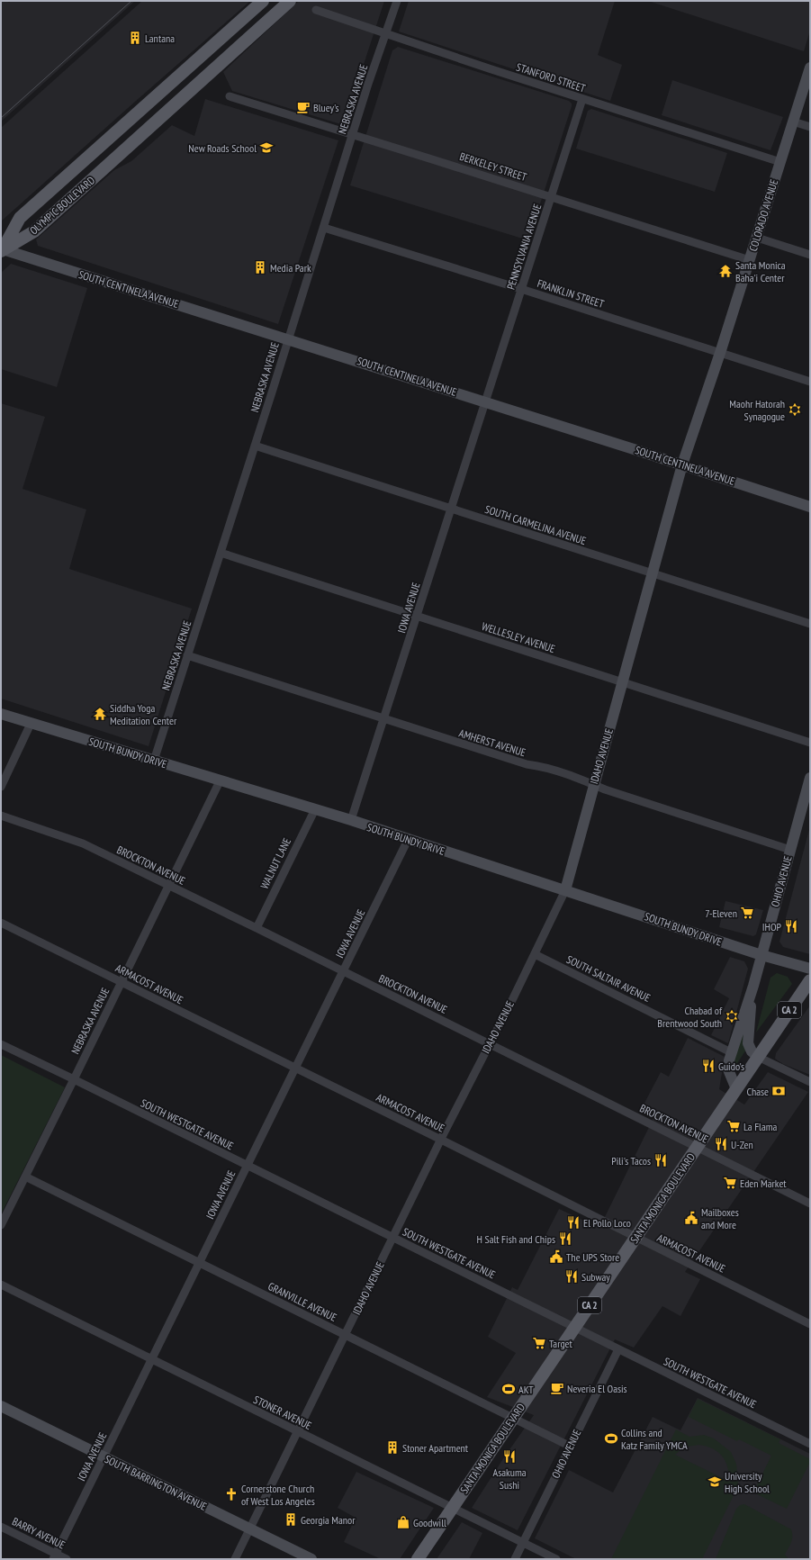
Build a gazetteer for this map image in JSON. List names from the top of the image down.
{
  "streets": {
    "main road": ["OLYMPIC BOULEVARD", "CA 2", "SANTA MONICA BOULEVARD"],
    "street": [
      "STANFORD STREET",
      "NEBRASKA AVENUE",
      "BERKELEY STREET",
      "COLORADO AVENUE",
      "PENNSYLVANIA AVENUE",
      "SOUTH CENTINELA AVENUE",
      "FRANKLIN STREET",
      "SOUTH CARMELINA AVENUE",
      "IOWA AVENUE",
      "WELLESLEY AVENUE",
      "AMHERST AVENUE",
      "SOUTH BUNDY DRIVE",
      "IDAHO AVENUE",
      "WALNUT LANE",
      "BROCKTON AVENUE",
      "OHIO AVENUE",
      "SOUTH SALTAIR AVENUE",
      "ARMACOST AVENUE",
      "SOUTH WESTGATE AVENUE",
      "GRANVILLE AVENUE",
      "STONER AVENUE",
      "SOUTH BARRINGTON AVENUE",
      "BARRY AVENUE"
    ]
  },
  "crossings": [
    ["STANFORD STREET", "NEBRASKA AVENUE"],
    ["STANFORD STREET", "COLORADO AVENUE"],
    ["STANFORD STREET", "PENNSYLVANIA AVENUE"],
    ["NEBRASKA AVENUE", "BERKELEY STREET"],
    ["NEBRASKA AVENUE", "SOUTH CENTINELA AVENUE"],
    ["NEBRASKA AVENUE", "FRANKLIN STREET"],
    ["NEBRASKA AVENUE", "SOUTH CARMELINA AVENUE"],
    ["NEBRASKA AVENUE", "WELLESLEY AVENUE"],
    ["NEBRASKA AVENUE", "AMHERST AVENUE"],
    ["NEBRASKA AVENUE", "SOUTH BUNDY DRIVE"],
    ["NEBRASKA AVENUE", "BROCKTON AVENUE"],
    ["NEBRASKA AVENUE", "ARMACOST AVENUE"],
    ["NEBRASKA AVENUE", "SOUTH WESTGATE AVENUE"],
    ["NEBRASKA AVENUE", "GRANVILLE AVENUE"],
    ["BERKELEY STREET", "COLORADO AVENUE"],
    ["BERKELEY STREET", "PENNSYLVANIA AVENUE"],
    ["OLYMPIC BOULEVARD", "SOUTH CENTINELA AVENUE"],
    ["COLORADO AVENUE", "SOUTH CENTINELA AVENUE"],
    ["COLORADO AVENUE", "FRANKLIN STREET"],
    ["COLORADO AVENUE", "IDAHO AVENUE"],
    ["PENNSYLVANIA AVENUE", "SOUTH CENTINELA AVENUE"],
    ["PENNSYLVANIA AVENUE", "FRANKLIN STREET"],
    ["PENNSYLVANIA AVENUE", "IOWA AVENUE"],
    ["SOUTH CENTINELA AVENUE", "IOWA AVENUE"],
    ["SOUTH CENTINELA AVENUE", "IDAHO AVENUE"],
    ["SOUTH CARMELINA AVENUE", "IOWA AVENUE"],
    ["SOUTH CARMELINA AVENUE", "IDAHO AVENUE"],
    ["IOWA AVENUE", "WELLESLEY AVENUE"],
    ["IOWA AVENUE", "AMHERST AVENUE"],
    ["IOWA AVENUE", "SOUTH BUNDY DRIVE"],
    ["IOWA AVENUE", "BROCKTON AVENUE"],
    ["IOWA AVENUE", "ARMACOST AVENUE"],
    ["IOWA AVENUE", "SOUTH WESTGATE AVENUE"],
    ["IOWA AVENUE", "GRANVILLE AVENUE"],
    ["IOWA AVENUE", "STONER AVENUE"],
    ["IOWA AVENUE", "SOUTH BARRINGTON AVENUE"],
    ["IOWA AVENUE", "BARRY AVENUE"],
    ["WELLESLEY AVENUE", "IDAHO AVENUE"],
    ["AMHERST AVENUE", "IDAHO AVENUE"],
    ["AMHERST AVENUE", "OHIO AVENUE"],
    ["SOUTH BUNDY DRIVE", "IDAHO AVENUE"],
    ["SOUTH BUNDY DRIVE", "WALNUT LANE"],
    ["SOUTH BUNDY DRIVE", "OHIO AVENUE"],
    ["IDAHO AVENUE", "BROCKTON AVENUE"],
    ["IDAHO AVENUE", "SOUTH SALTAIR AVENUE"],
    ["IDAHO AVENUE", "ARMACOST AVENUE"],
    ["IDAHO AVENUE", "SOUTH WESTGATE AVENUE"],
    ["IDAHO AVENUE", "GRANVILLE AVENUE"],
    ["IDAHO AVENUE", "STONER AVENUE"],
    ["IDAHO AVENUE", "SOUTH BARRINGTON AVENUE"],
    ["WALNUT LANE", "BROCKTON AVENUE"],
    ["BROCKTON AVENUE", "SANTA MONICA BOULEVARD"],
    ["OHIO AVENUE", "SOUTH SALTAIR AVENUE"],
    ["OHIO AVENUE", "SOUTH WESTGATE AVENUE"],
    ["OHIO AVENUE", "SANTA MONICA BOULEVARD"],
    ["OHIO AVENUE", "GRANVILLE AVENUE"],
    ["OHIO AVENUE", "STONER AVENUE"],
    ["ARMACOST AVENUE", "SANTA MONICA BOULEVARD"],
    ["SOUTH WESTGATE AVENUE", "SANTA MONICA BOULEVARD"],
    ["SANTA MONICA BOULEVARD", "GRANVILLE AVENUE"],
    ["SANTA MONICA BOULEVARD", "STONER AVENUE"]
  ],
  "places": {
    "building": [
      "Lantana",
      "Media Park",
      "Stoner Apartment",
      "Georgia Manor"
    ],
    "cafe": ["Bluey's", "Neveria El Oasis"],
    "school or university": ["New Roads School", "University High School"],
    "temple": ["Santa Monica Baha'i Center", "Siddha Yoga Meditation Center"],
    "synagogue": ["Maohr Hatorah Synagogue", "Chabad of Brentwood South"],
    "supermarket": [
      "7-Eleven",
      "La Flama",
      "Eden Market",
      "Target"
    ],
    "restaurant": [
      "IHOP",
      "Guido's",
      "U-Zen",
      "Pili's Tacos",
      "El Pollo Loco",
      "H Salt Fish and Chips",
      "Subway",
      "Asakuma Sushi"
    ],
    "bank": ["Chase"],
    "public building": ["Mailboxes and More", "The UPS Store"],
    "sports": ["AKT", "Collins and Katz Family YMCA"],
    "church": ["Cornerstone Church of West Los Angeles"],
    "shop": ["Goodwill"]
  }
}
